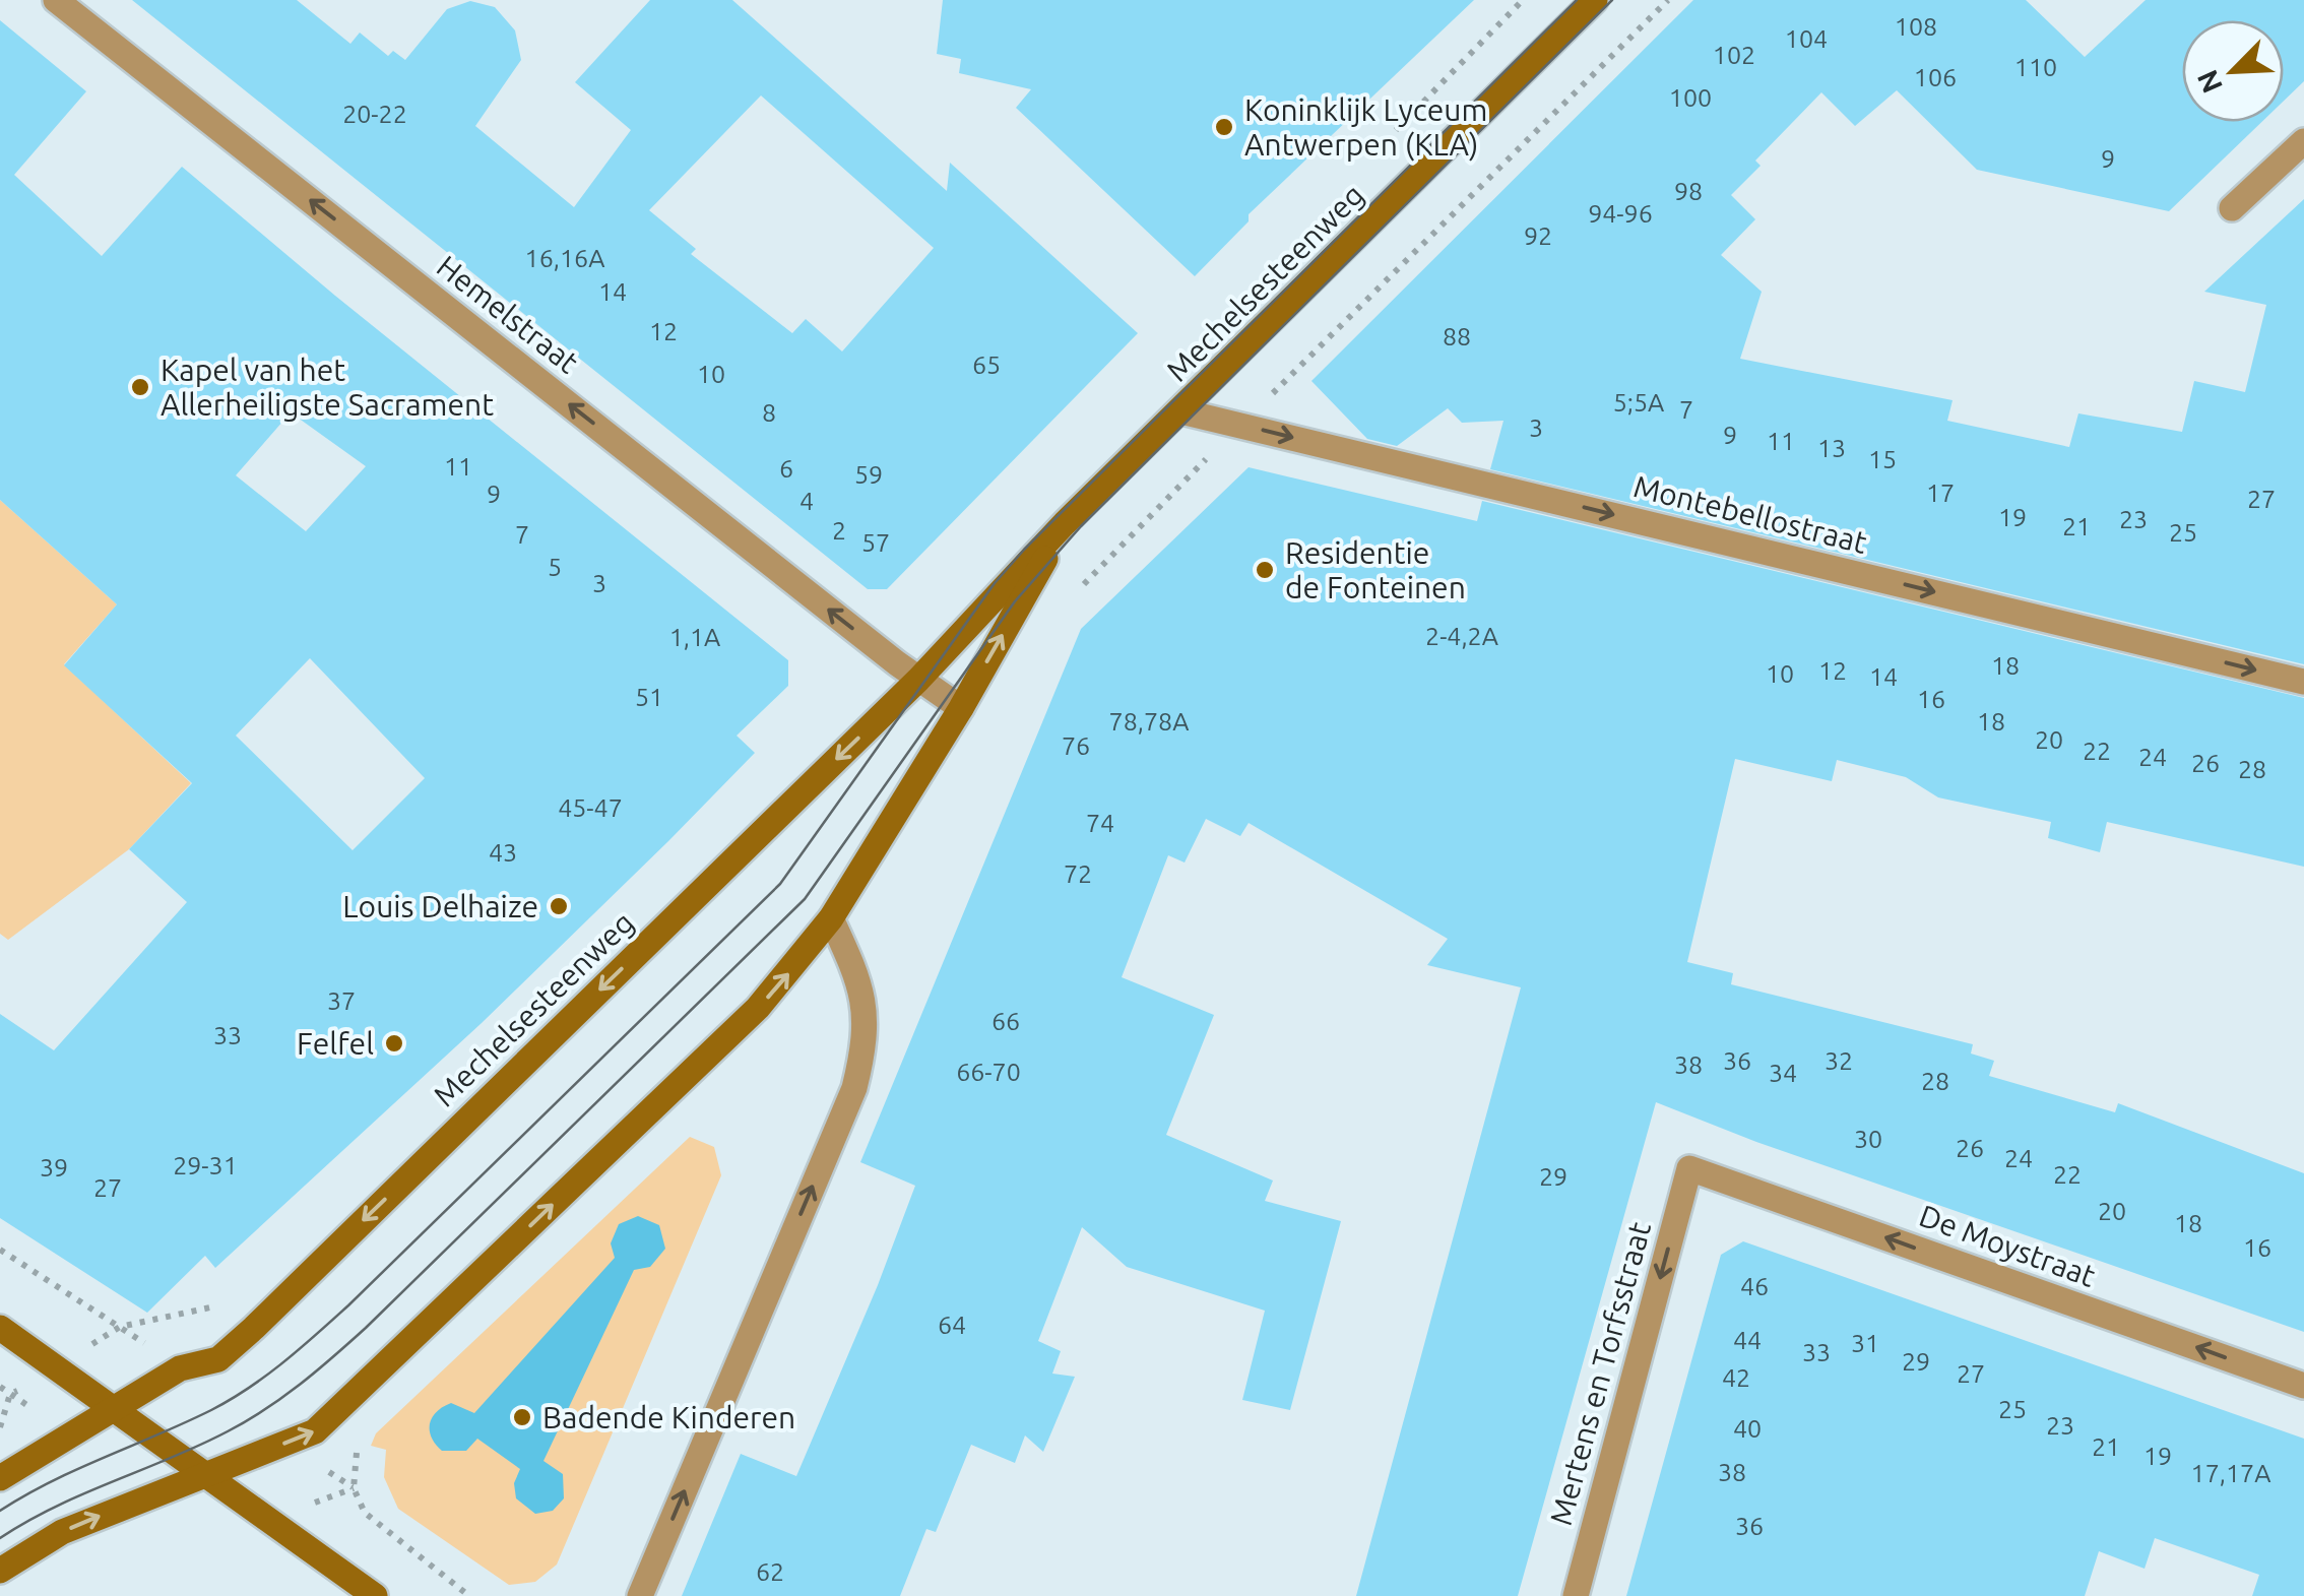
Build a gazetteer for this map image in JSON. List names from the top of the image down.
{
  "streets": {
    "main road": ["Mechelsesteenweg"],
    "street": [
      "Hemelstraat",
      "Montebellostraat",
      "De Moystraat",
      "Mertens en Torfsstraat"
    ]
  },
  "crossings": [
    ["Mechelsesteenweg", "Hemelstraat"],
    ["Mechelsesteenweg", "Montebellostraat"],
    ["De Moystraat", "Mertens en Torfsstraat"]
  ],
  "one_way": [
    "Hemelstraat",
    "Montebellostraat",
    "De Moystraat",
    "Mertens en Torfsstraat"
  ],
  "places": [
    "Koninklijk Lyceum Antwerpen (KLA)",
    "Kapel van het Allerheiligste Sacrament",
    "Residentie de Fonteinen",
    "Louis Delhaize",
    "Felfel",
    "Badende Kinderen"
  ],
  "house_numbers": [
    "108",
    "104",
    "102",
    "110",
    "106",
    "100",
    "20-22",
    "9",
    "98",
    "94-96",
    "92",
    "16,16A",
    "14",
    "12",
    "88",
    "65",
    "10",
    "5;5A",
    "7",
    "8",
    "3",
    "9",
    "11",
    "13",
    "15",
    "11",
    "6",
    "59",
    "17",
    "9",
    "27",
    "4",
    "19",
    "23",
    "21",
    "2",
    "25",
    "7",
    "57",
    "5",
    "3",
    "2-4,2A",
    "1,1A",
    "18",
    "12",
    "10",
    "14",
    "51",
    "16",
    "78,78A",
    "18",
    "20",
    "76",
    "22",
    "24",
    "26",
    "28",
    "45-47",
    "74",
    "43",
    "72",
    "37",
    "66",
    "33",
    "36",
    "32",
    "38",
    "66-70",
    "34",
    "28",
    "30",
    "26",
    "24",
    "29-31",
    "39",
    "22",
    "29",
    "27",
    "20",
    "18",
    "16",
    "46",
    "64",
    "44",
    "31",
    "33",
    "29",
    "27",
    "42",
    "25",
    "23",
    "40",
    "21",
    "19",
    "38",
    "17,17A",
    "36",
    "62"
  ],
  "north": "bottom left"
}
